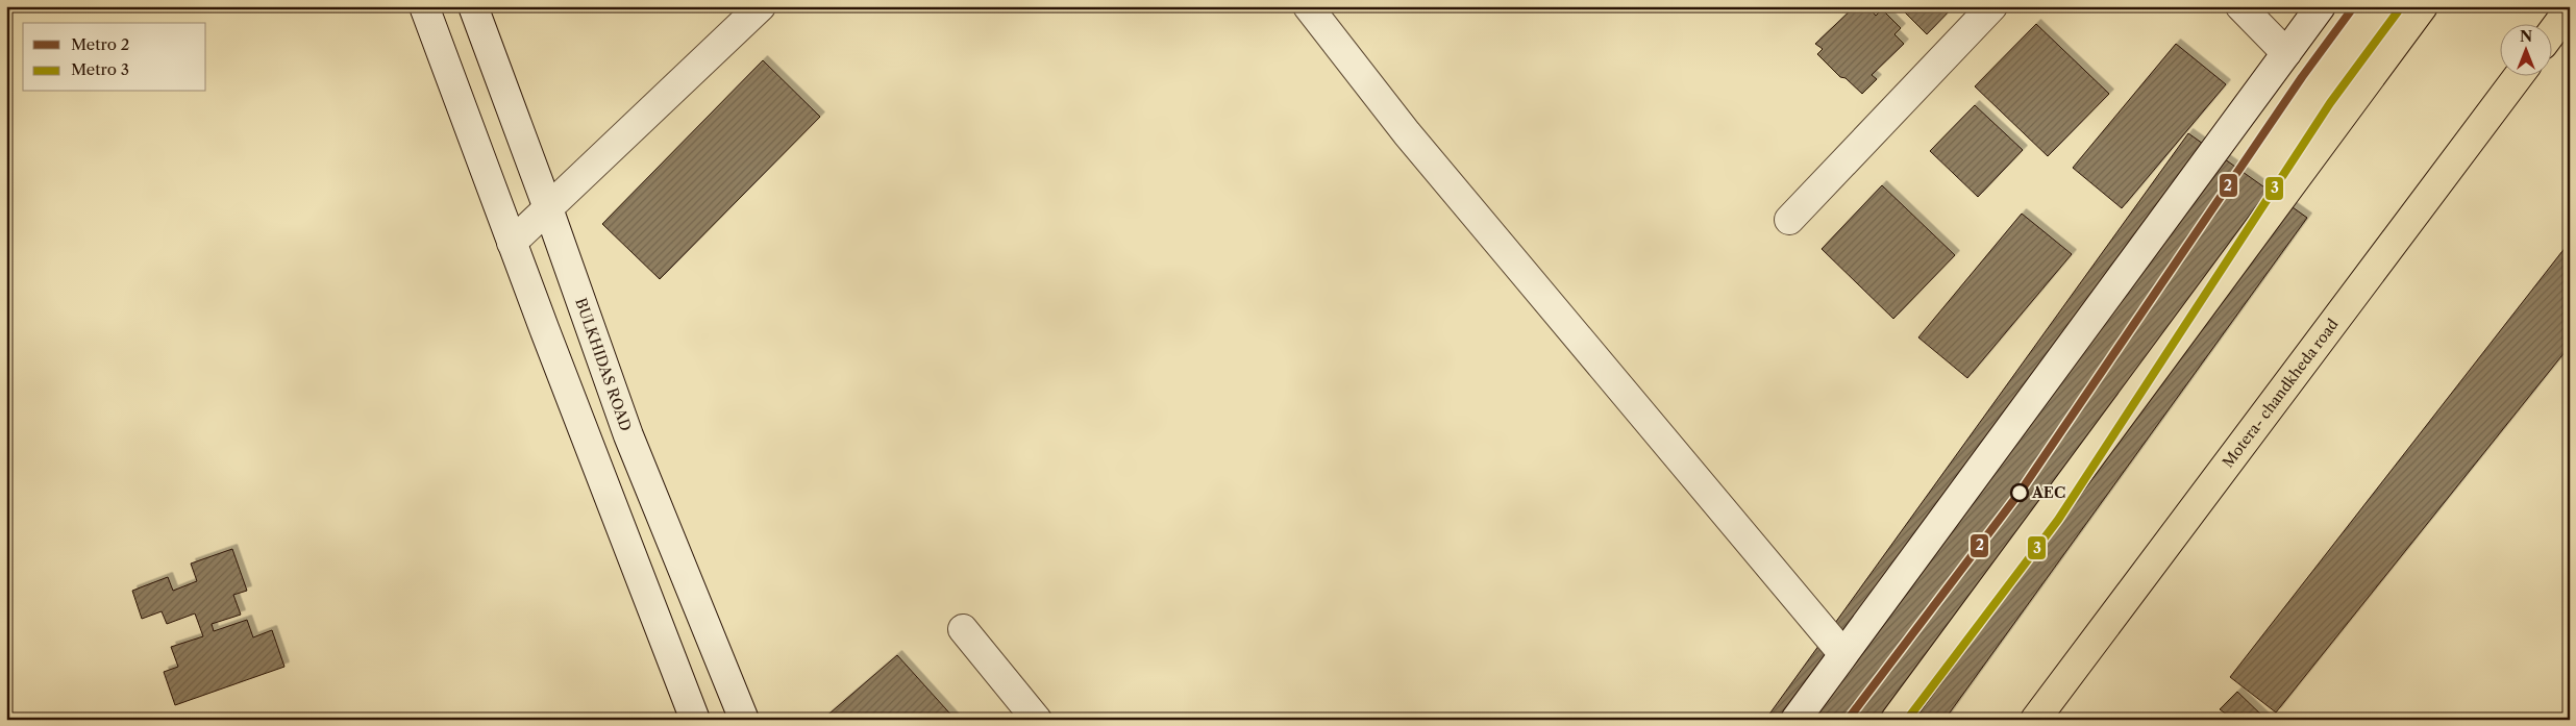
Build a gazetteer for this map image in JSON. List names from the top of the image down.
{
  "streets": {
    "main road": ["Motera- chandkheda road"],
    "street": ["BULKHIDAS ROAD"]
  },
  "places": ["AEC"],
  "lines": ["metro line 2", "metro line 3"],
  "legend": ["Metro 2", "Metro 3"],
  "north": "top"
}
